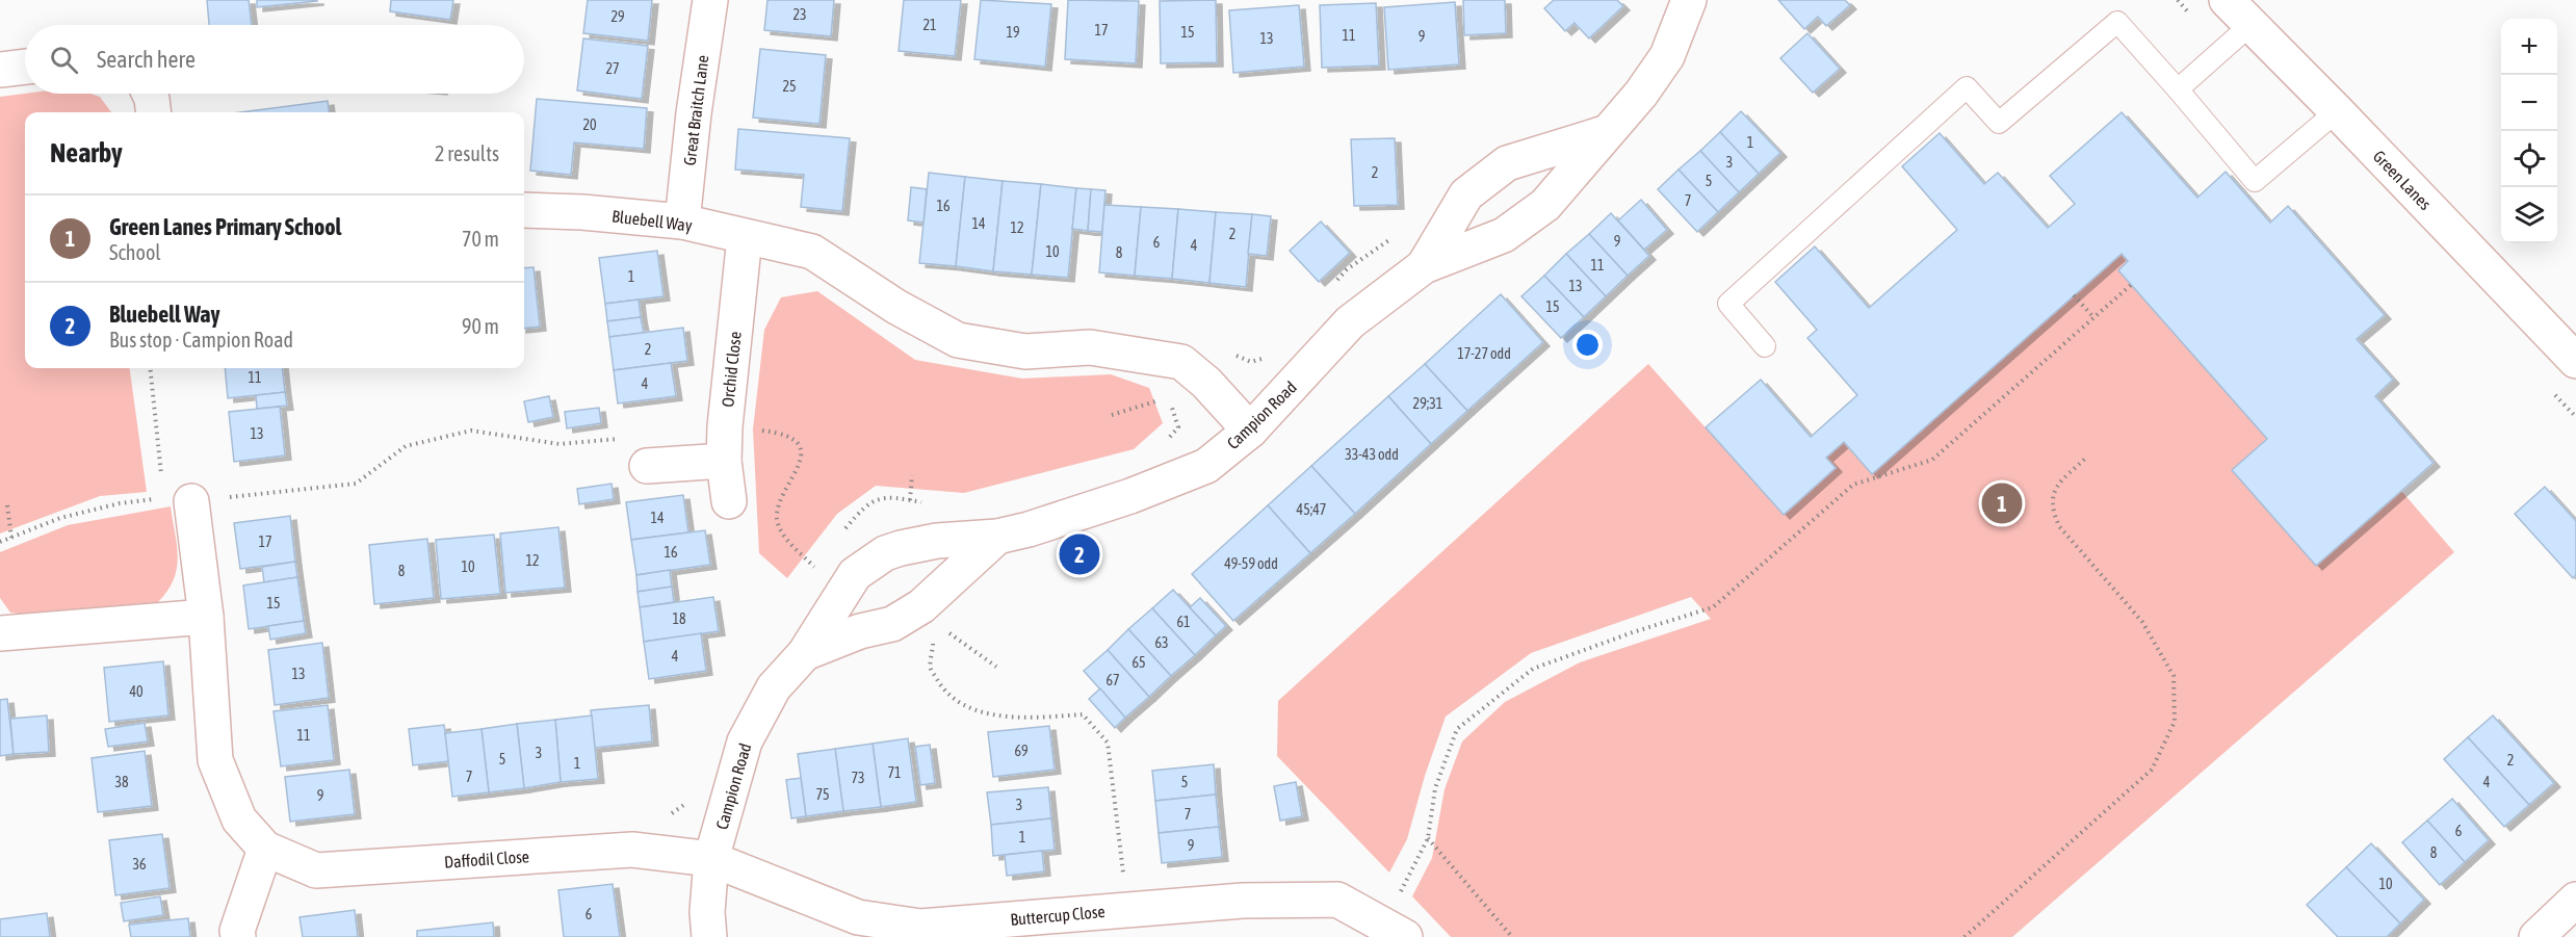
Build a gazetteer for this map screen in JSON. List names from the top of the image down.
{
  "streets": {
    "street": [
      "Great Braitch Lane",
      "Green Lanes",
      "Bluebell Way",
      "Orchid Close",
      "Campion Road",
      "Daffodil Close",
      "Buttercup Close"
    ]
  },
  "crossings": [
    ["Great Braitch Lane", "Bluebell Way"],
    ["Bluebell Way", "Orchid Close"],
    ["Bluebell Way", "Campion Road"],
    ["Campion Road", "Daffodil Close"],
    ["Campion Road", "Buttercup Close"],
    ["Daffodil Close", "Buttercup Close"]
  ],
  "house_numbers": [
    "23",
    "29",
    "21",
    "17",
    "19",
    "15",
    "11",
    "9",
    "13",
    "27",
    "25",
    "20",
    "1",
    "3",
    "2",
    "5",
    "7",
    "16",
    "14",
    "12",
    "2",
    "9",
    "6",
    "4",
    "10",
    "8",
    "11",
    "1",
    "13",
    "15",
    "2",
    "17-27 odd",
    "11",
    "4",
    "29;31",
    "13",
    "33-43 odd",
    "45;47",
    "14",
    "17",
    "16",
    "12",
    "49-59 odd",
    "10",
    "8",
    "15",
    "18",
    "61",
    "63",
    "4",
    "65",
    "13",
    "67",
    "40",
    "11",
    "69",
    "3",
    "5",
    "2",
    "1",
    "71",
    "7",
    "73",
    "38",
    "5",
    "4",
    "75",
    "9",
    "3",
    "7",
    "6",
    "1",
    "9",
    "8",
    "36",
    "10",
    "6"
  ],
  "page": {
    "map_buttons": ["+", "−"],
    "search": "Search here",
    "heading": ["Nearby", "2 results"],
    "list": [
      {
        "mark": "1",
        "name": "Green Lanes Primary School",
        "note": "School",
        "value": "70 m"
      },
      {
        "mark": "2",
        "name": "Bluebell Way",
        "note": "Bus stop · Campion Road",
        "value": "90 m"
      }
    ],
    "pins": ["1", "2"]
  }
}
